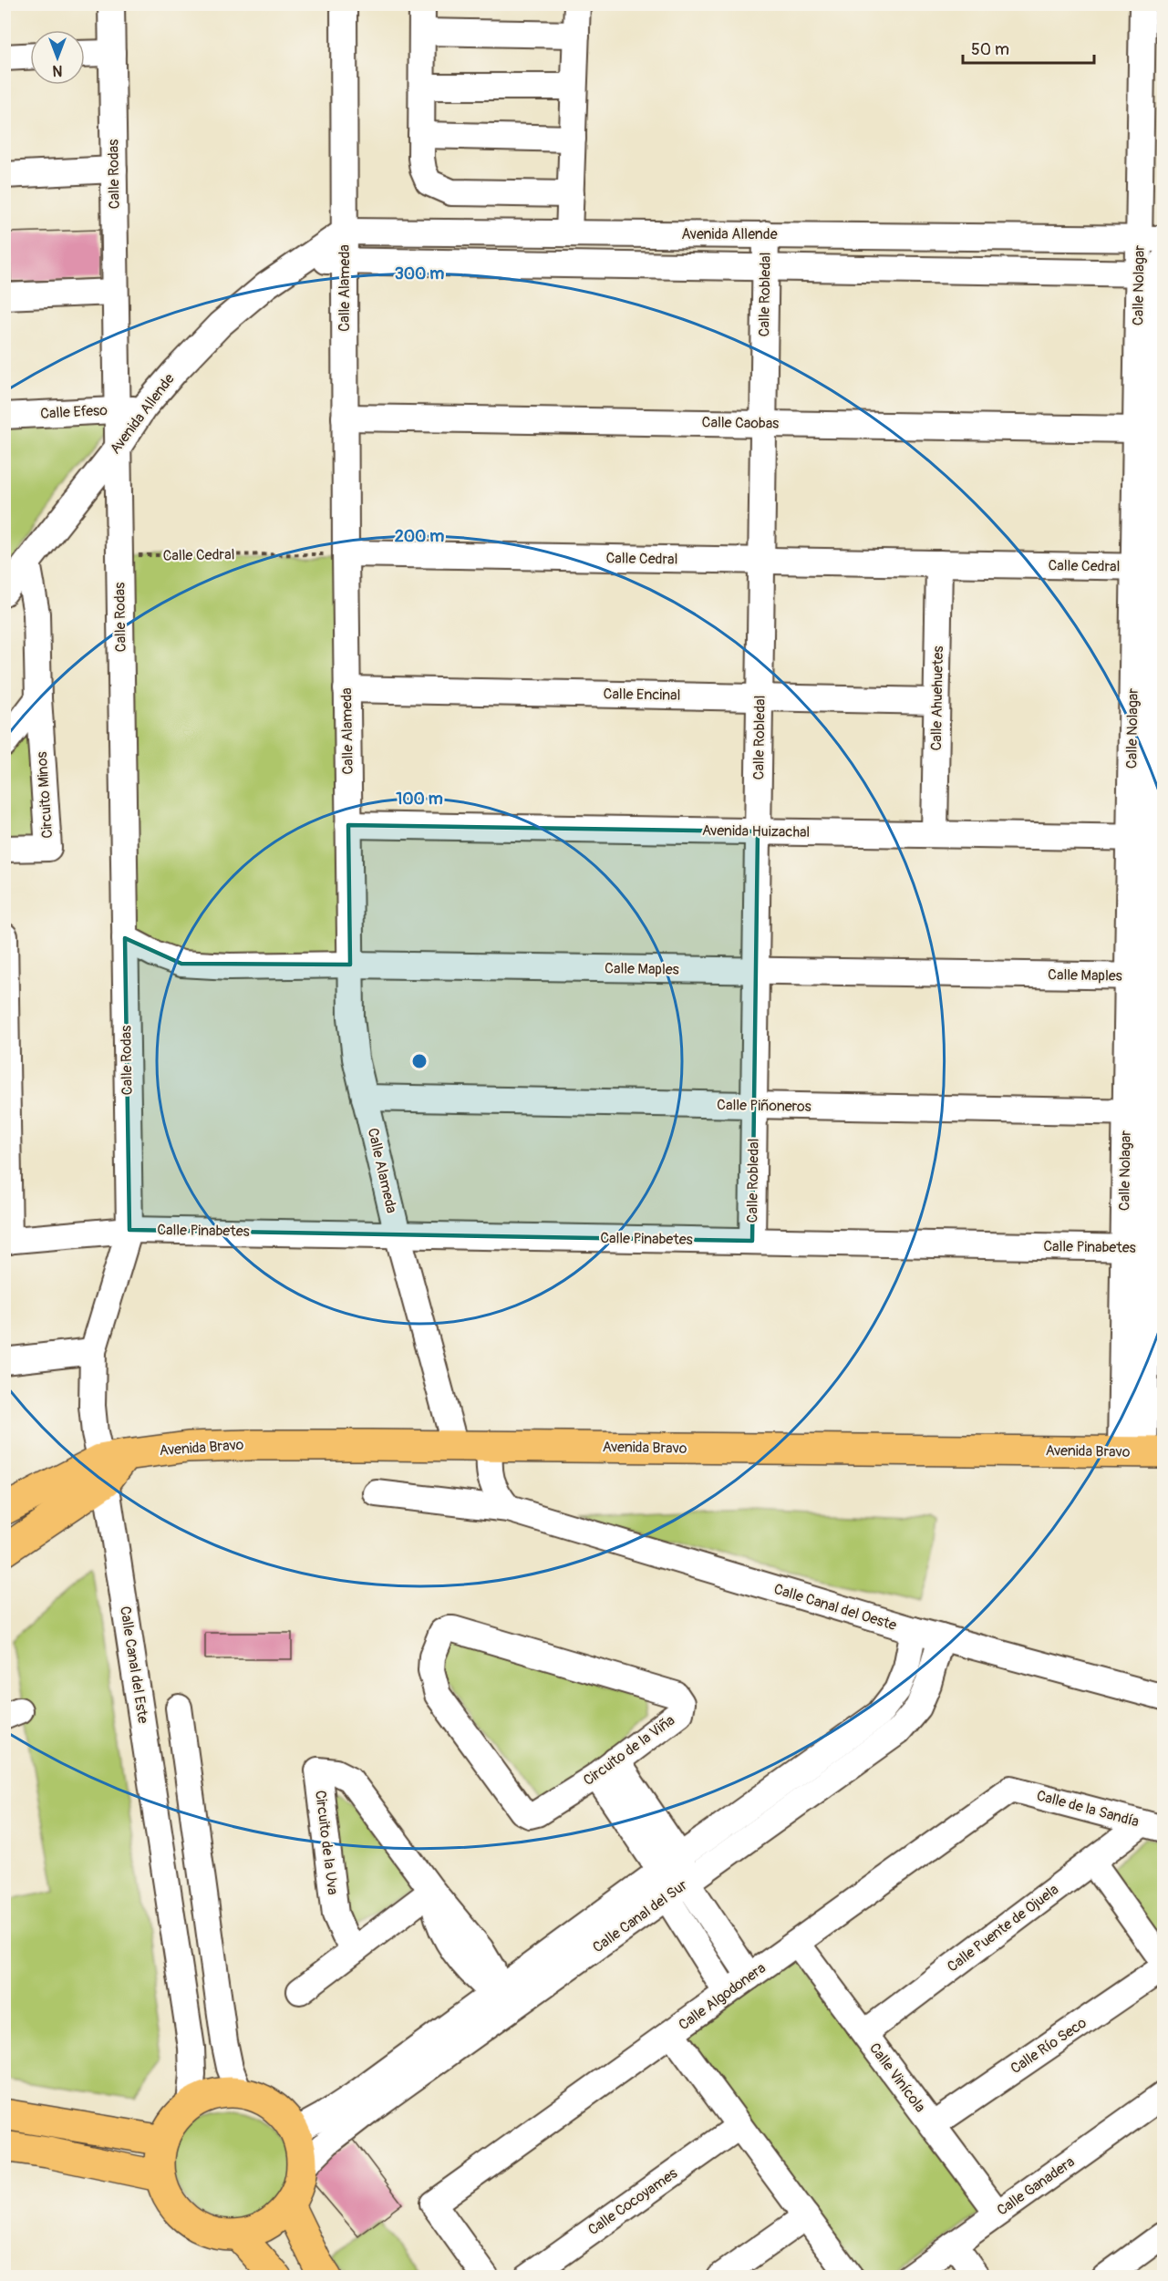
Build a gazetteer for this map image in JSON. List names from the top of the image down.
{
  "streets": {
    "main road": ["Avenida Bravo"],
    "street": [
      "Calle Rodas",
      "Avenida Allende",
      "Calle Nolagar",
      "Calle Alameda",
      "Calle Robledal",
      "Calle Efeso",
      "Calle Caobas",
      "Calle Cedral",
      "Calle Encinal",
      "Calle Ahuehuetes",
      "Circuito Minos",
      "Avenida Huizachal",
      "Calle Maples",
      "Calle Piñoneros",
      "Calle Pinabetes",
      "Calle Canal del Oeste",
      "Calle Canal del Este",
      "Circuito de la Viña",
      "Calle de la Sandía",
      "Circuito de la Uva",
      "Calle Canal del Sur",
      "Calle Puente de Ojuela",
      "Calle Algodonera",
      "Calle Río Seco",
      "Calle Vinícola",
      "Calle Ganadera",
      "Calle Cocoyames"
    ]
  },
  "crossings": [
    ["Calle Rodas", "Avenida Allende"],
    ["Calle Rodas", "Calle Efeso"],
    ["Calle Rodas", "Calle Cedral"],
    ["Calle Rodas", "Calle Maples"],
    ["Calle Rodas", "Calle Pinabetes"],
    ["Calle Rodas", "Calle Canal del Este"],
    ["Avenida Allende", "Calle Nolagar"],
    ["Avenida Allende", "Calle Alameda"],
    ["Avenida Allende", "Calle Robledal"],
    ["Avenida Allende", "Calle Efeso"],
    ["Avenida Allende", "Circuito Minos"],
    ["Calle Nolagar", "Calle Caobas"],
    ["Calle Nolagar", "Calle Cedral"],
    ["Calle Nolagar", "Avenida Huizachal"],
    ["Calle Nolagar", "Calle Maples"],
    ["Calle Nolagar", "Calle Piñoneros"],
    ["Calle Nolagar", "Calle Pinabetes"],
    ["Calle Nolagar", "Avenida Bravo"],
    ["Calle Alameda", "Calle Caobas"],
    ["Calle Alameda", "Calle Cedral"],
    ["Calle Alameda", "Calle Encinal"],
    ["Calle Alameda", "Avenida Huizachal"],
    ["Calle Alameda", "Calle Maples"],
    ["Calle Alameda", "Calle Piñoneros"],
    ["Calle Alameda", "Calle Pinabetes"],
    ["Calle Alameda", "Avenida Bravo"],
    ["Calle Robledal", "Calle Caobas"],
    ["Calle Robledal", "Calle Cedral"],
    ["Calle Robledal", "Calle Encinal"],
    ["Calle Robledal", "Avenida Huizachal"],
    ["Calle Robledal", "Calle Maples"],
    ["Calle Robledal", "Calle Piñoneros"],
    ["Calle Robledal", "Calle Pinabetes"],
    ["Calle Cedral", "Calle Ahuehuetes"],
    ["Calle Encinal", "Calle Ahuehuetes"],
    ["Calle Ahuehuetes", "Avenida Huizachal"],
    ["Calle Pinabetes", "Calle Canal del Este"],
    ["Avenida Bravo", "Calle Canal del Este"],
    ["Calle Canal del Oeste", "Calle Canal del Sur"],
    ["Calle Canal del Este", "Calle Canal del Sur"],
    ["Calle de la Sandía", "Calle Puente de Ojuela"],
    ["Calle de la Sandía", "Calle Algodonera"],
    ["Circuito de la Uva", "Calle Canal del Sur"],
    ["Calle Puente de Ojuela", "Calle Vinícola"],
    ["Calle Algodonera", "Calle Vinícola"],
    ["Calle Río Seco", "Calle Vinícola"],
    ["Calle Vinícola", "Calle Ganadera"]
  ],
  "scale_bar": "50 m",
  "north": "bottom",
  "rings": ["300 m", "200 m", "100 m"]
}
